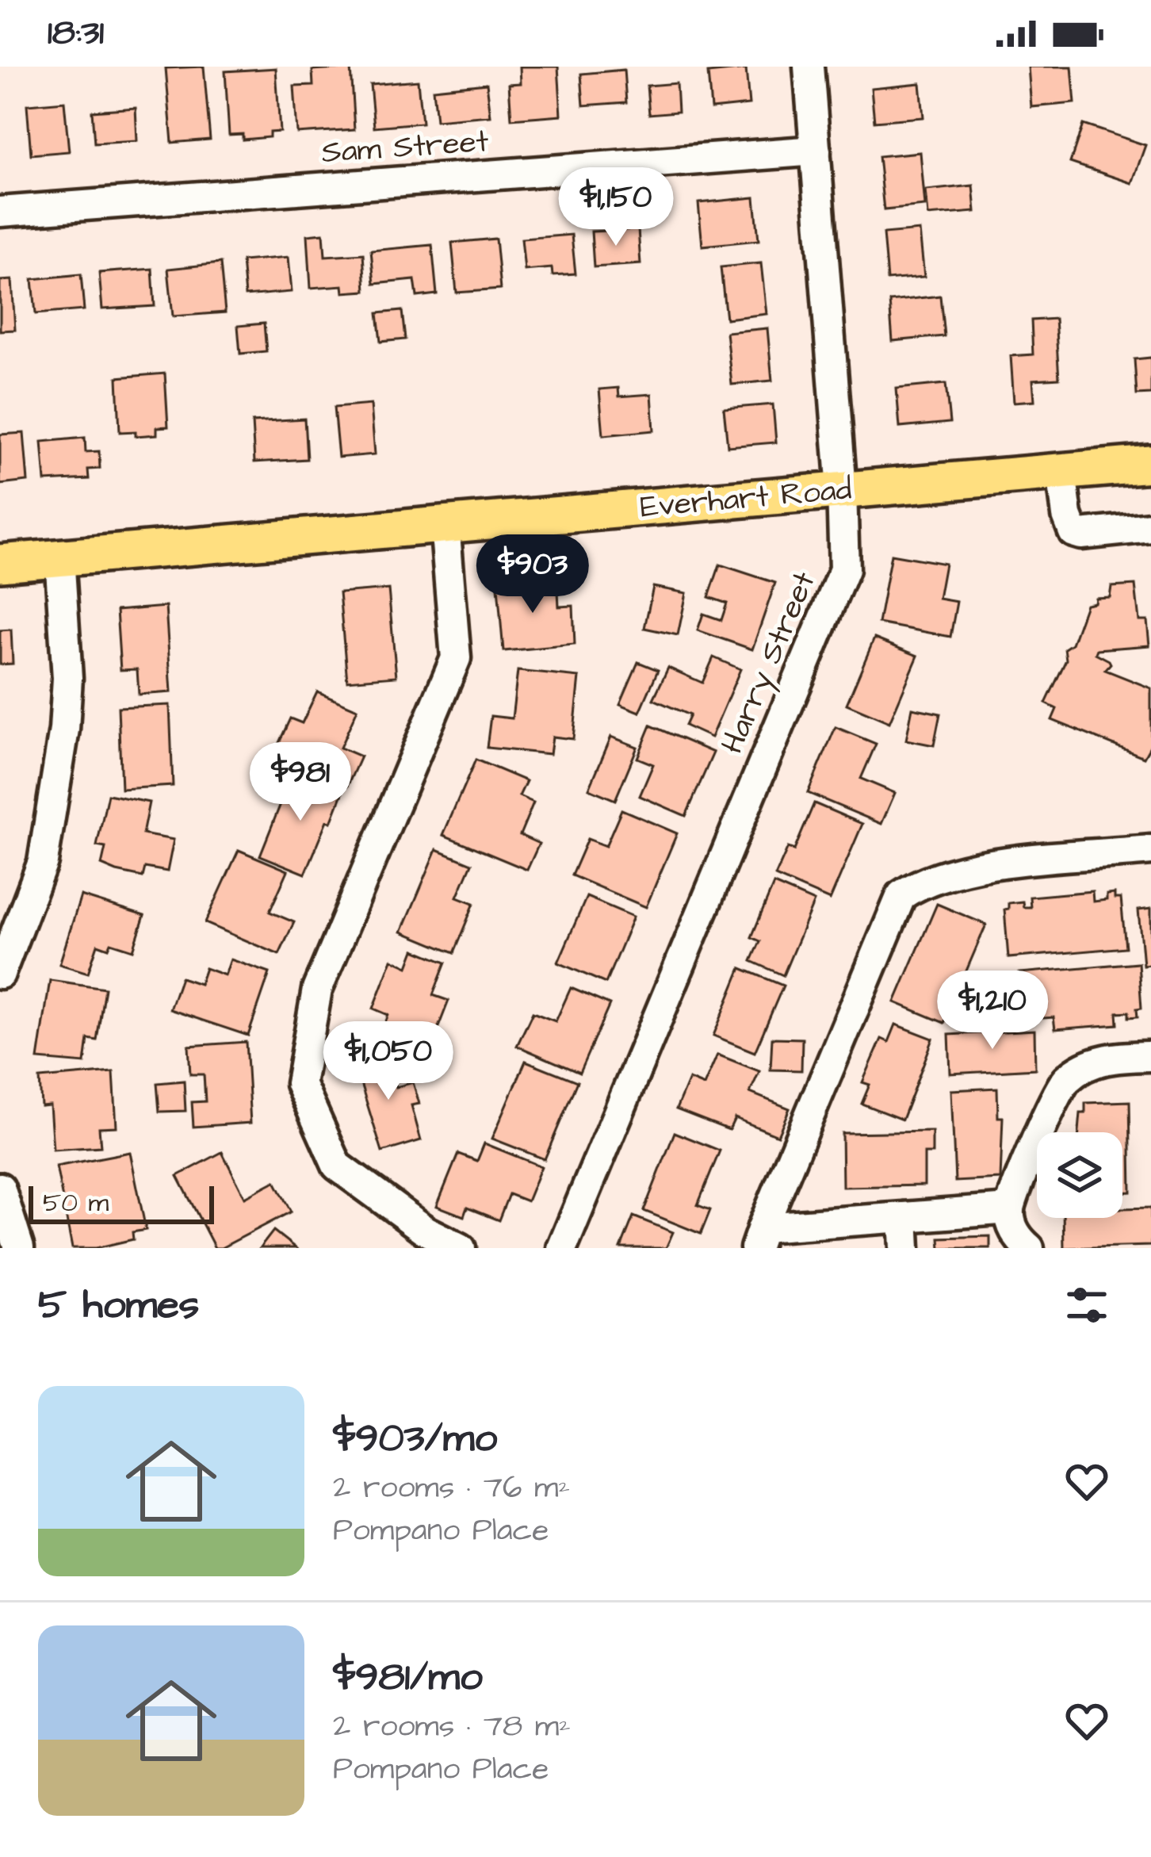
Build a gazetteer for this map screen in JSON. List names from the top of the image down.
{
  "streets": {
    "main road": ["Everhart Road"],
    "street": ["Sam Street", "Harry Street"]
  },
  "crossings": [
    ["Sam Street", "Harry Street"],
    ["Everhart Road", "Harry Street"]
  ],
  "scale_bar": "50 m",
  "page": {
    "status": "18:31",
    "price": [
      "$1,150",
      "$903",
      "$981",
      "$1,210",
      "$1,050"
    ],
    "scale": "50 m",
    "heading": "5 homes",
    "list": [
      {
        "name": "$903/mo",
        "note": "2 rooms · 76 m² · Pompano Place"
      },
      {
        "name": "$981/mo",
        "note": "2 rooms · 78 m² · Pompano Place"
      }
    ]
  }
}
